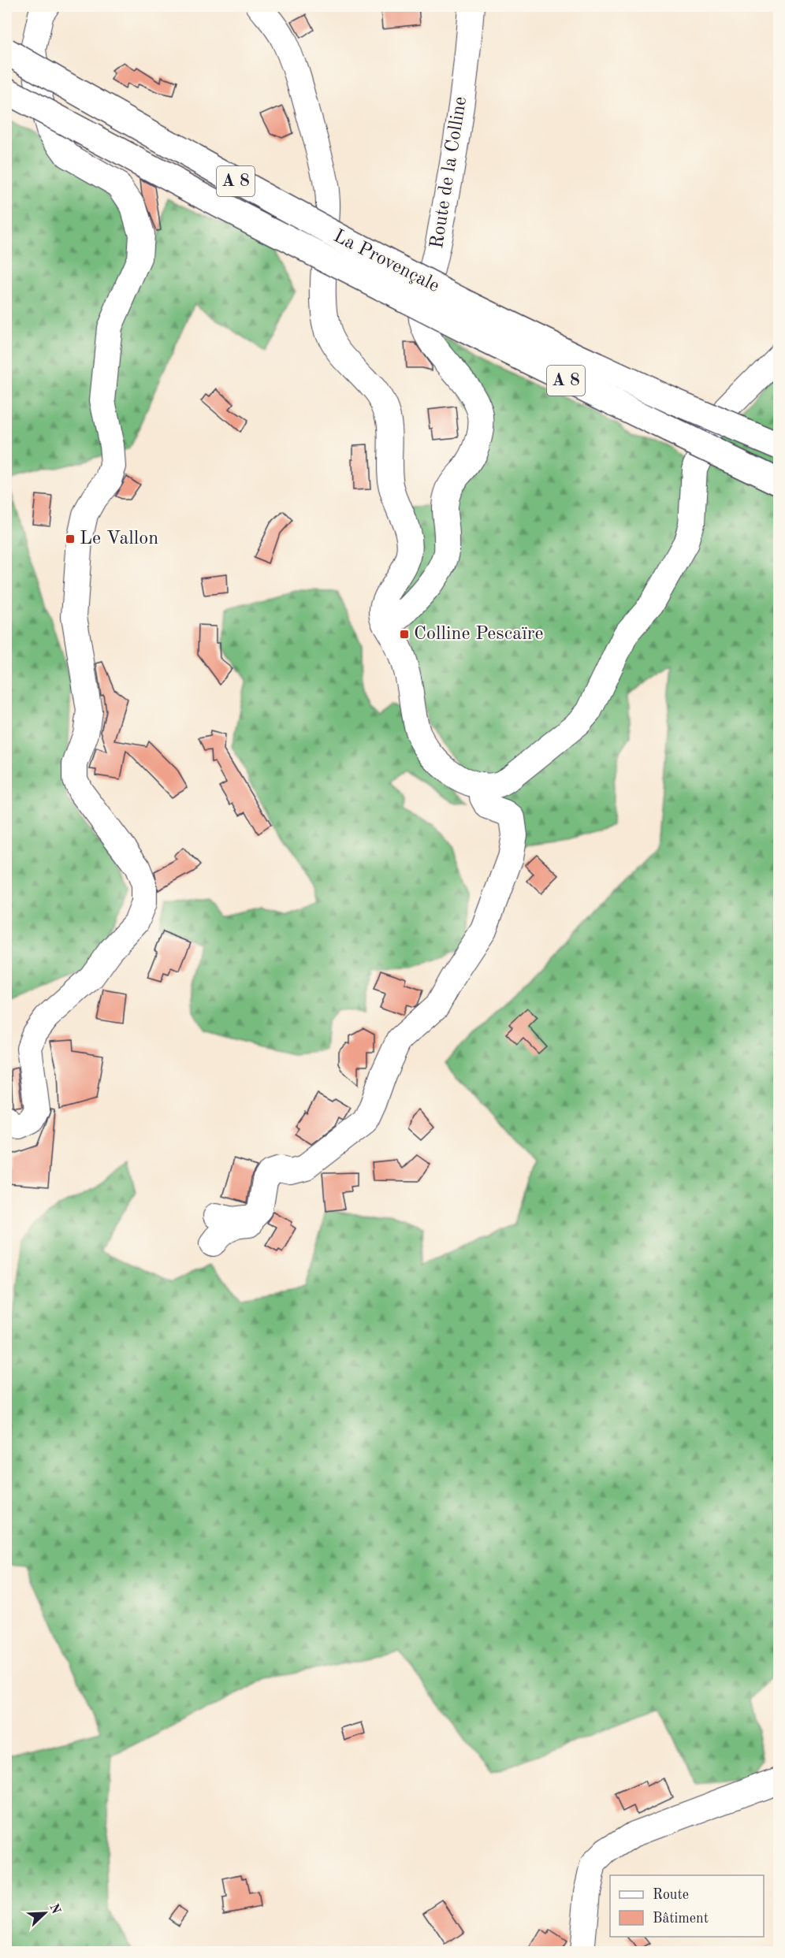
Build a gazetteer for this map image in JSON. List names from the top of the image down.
{
  "streets": {
    "highway": ["A 8", "La Provençale"],
    "street": ["Route de la Colline"]
  },
  "places": {
    "transit": ["Le Vallon", "Colline Pescaïre"]
  },
  "legend": ["Route", "Bâtiment"],
  "north": "top right"
}
